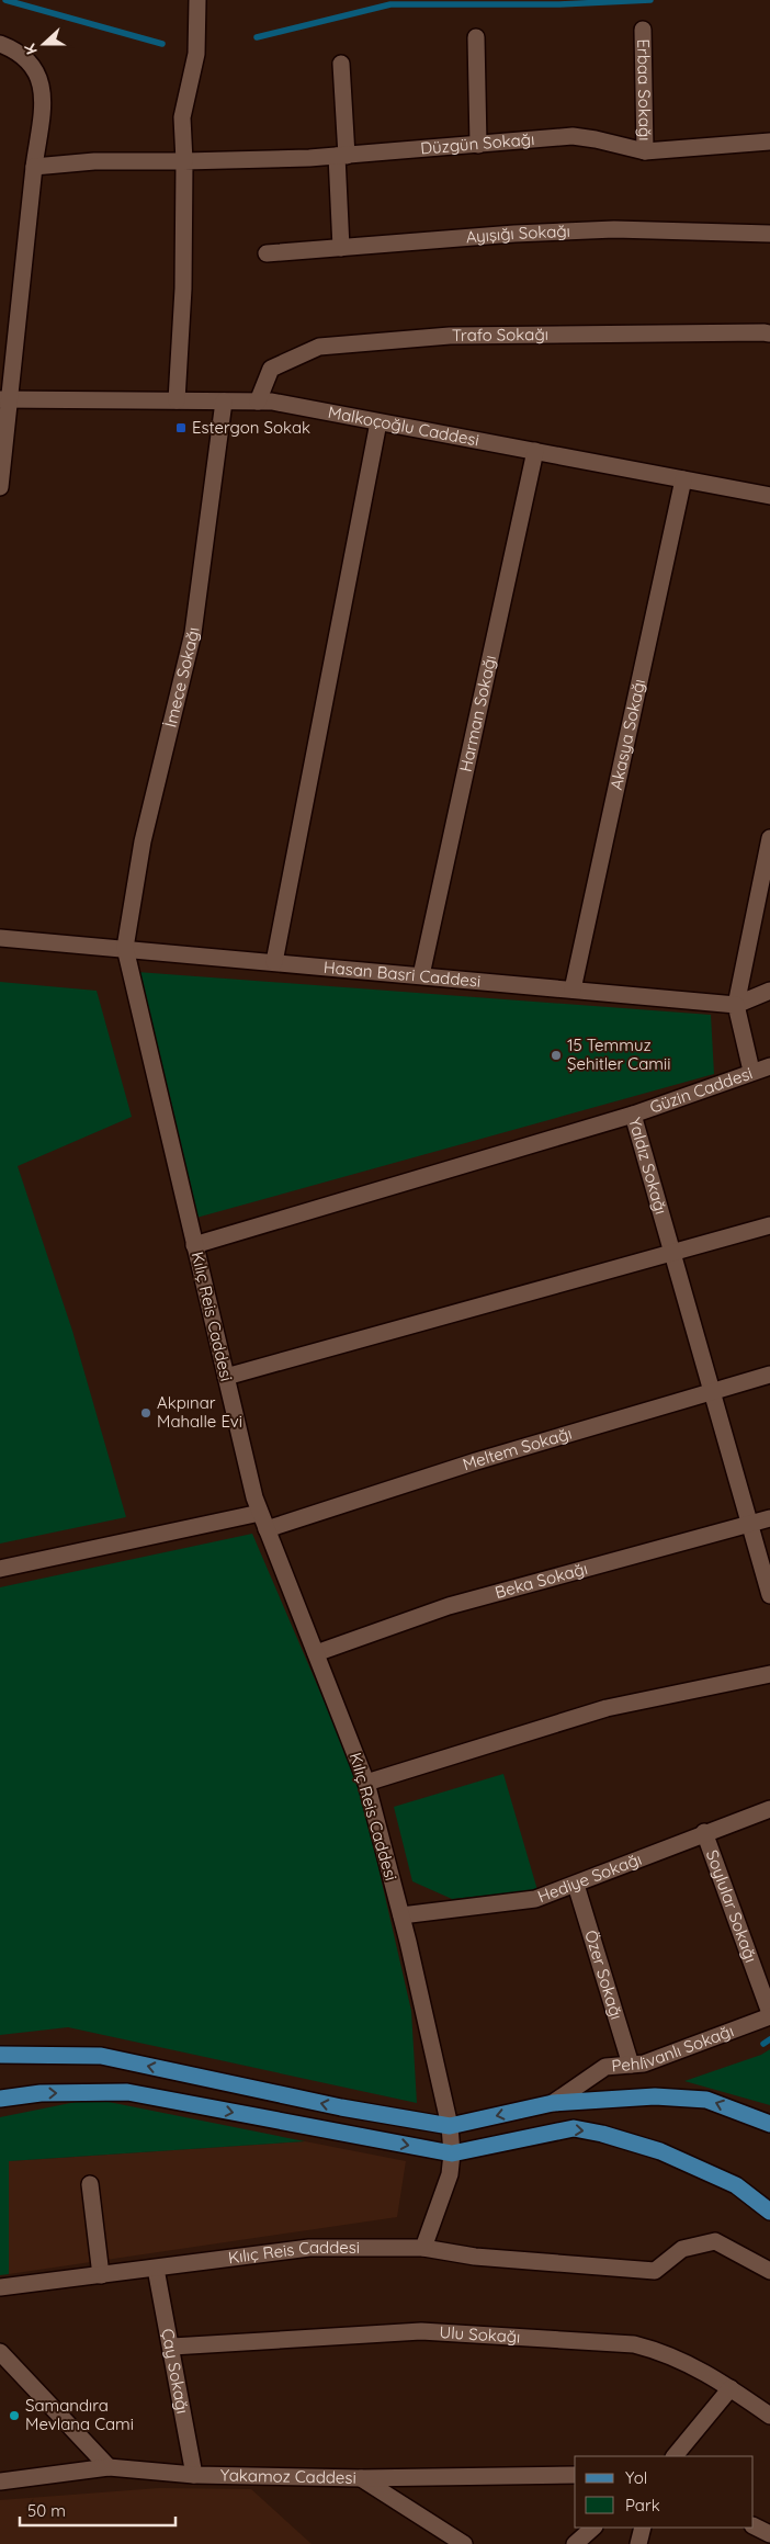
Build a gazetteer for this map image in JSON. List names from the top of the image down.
{
  "streets": {
    "street": [
      "Erbaa Sokağı",
      "Düzgün Sokağı",
      "Ayışığı Sokağı",
      "Trafo Sokağı",
      "Malkoçoğlu Caddesi",
      "İmece Sokağı",
      "Harman Sokağı",
      "Akasya Sokağı",
      "Hasan Basri Caddesi",
      "Güzin Caddesi",
      "Yaldız Sokağı",
      "Kılıç Reis Caddesi",
      "Meltem Sokağı",
      "Beka Sokağı",
      "Hediye Sokağı",
      "Soylular Sokağı",
      "Özer Sokağı",
      "Pehlivanlı Sokağı",
      "Ulu Sokağı",
      "Çay Sokağı",
      "Yakamoz Caddesi"
    ]
  },
  "crossings": [
    ["Erbaa Sokağı", "Düzgün Sokağı"],
    ["Trafo Sokağı", "Malkoçoğlu Caddesi"],
    ["Malkoçoğlu Caddesi", "İmece Sokağı"],
    ["Malkoçoğlu Caddesi", "Harman Sokağı"],
    ["Malkoçoğlu Caddesi", "Akasya Sokağı"],
    ["İmece Sokağı", "Hasan Basri Caddesi"],
    ["İmece Sokağı", "Kılıç Reis Caddesi"],
    ["Harman Sokağı", "Hasan Basri Caddesi"],
    ["Akasya Sokağı", "Hasan Basri Caddesi"],
    ["Hasan Basri Caddesi", "Kılıç Reis Caddesi"],
    ["Güzin Caddesi", "Yaldız Sokağı"],
    ["Yaldız Sokağı", "Kılıç Reis Caddesi"],
    ["Yaldız Sokağı", "Meltem Sokağı"],
    ["Yaldız Sokağı", "Beka Sokağı"],
    ["Kılıç Reis Caddesi", "Meltem Sokağı"],
    ["Kılıç Reis Caddesi", "Beka Sokağı"],
    ["Kılıç Reis Caddesi", "Hediye Sokağı"],
    ["Kılıç Reis Caddesi", "Çay Sokağı"],
    ["Hediye Sokağı", "Soylular Sokağı"],
    ["Hediye Sokağı", "Özer Sokağı"],
    ["Soylular Sokağı", "Pehlivanlı Sokağı"],
    ["Özer Sokağı", "Pehlivanlı Sokağı"],
    ["Ulu Sokağı", "Çay Sokağı"],
    ["Çay Sokağı", "Yakamoz Caddesi"]
  ],
  "places": {
    "transit": ["Estergon Sokak"],
    "other": ["15 Temmuz Şehitler Camii", "Akpınar Mahalle Evi", "Samandıra Mevlana Cami"]
  },
  "legend": ["Yol", "Park"],
  "scale_bar": "50 m",
  "north": "left"
}
